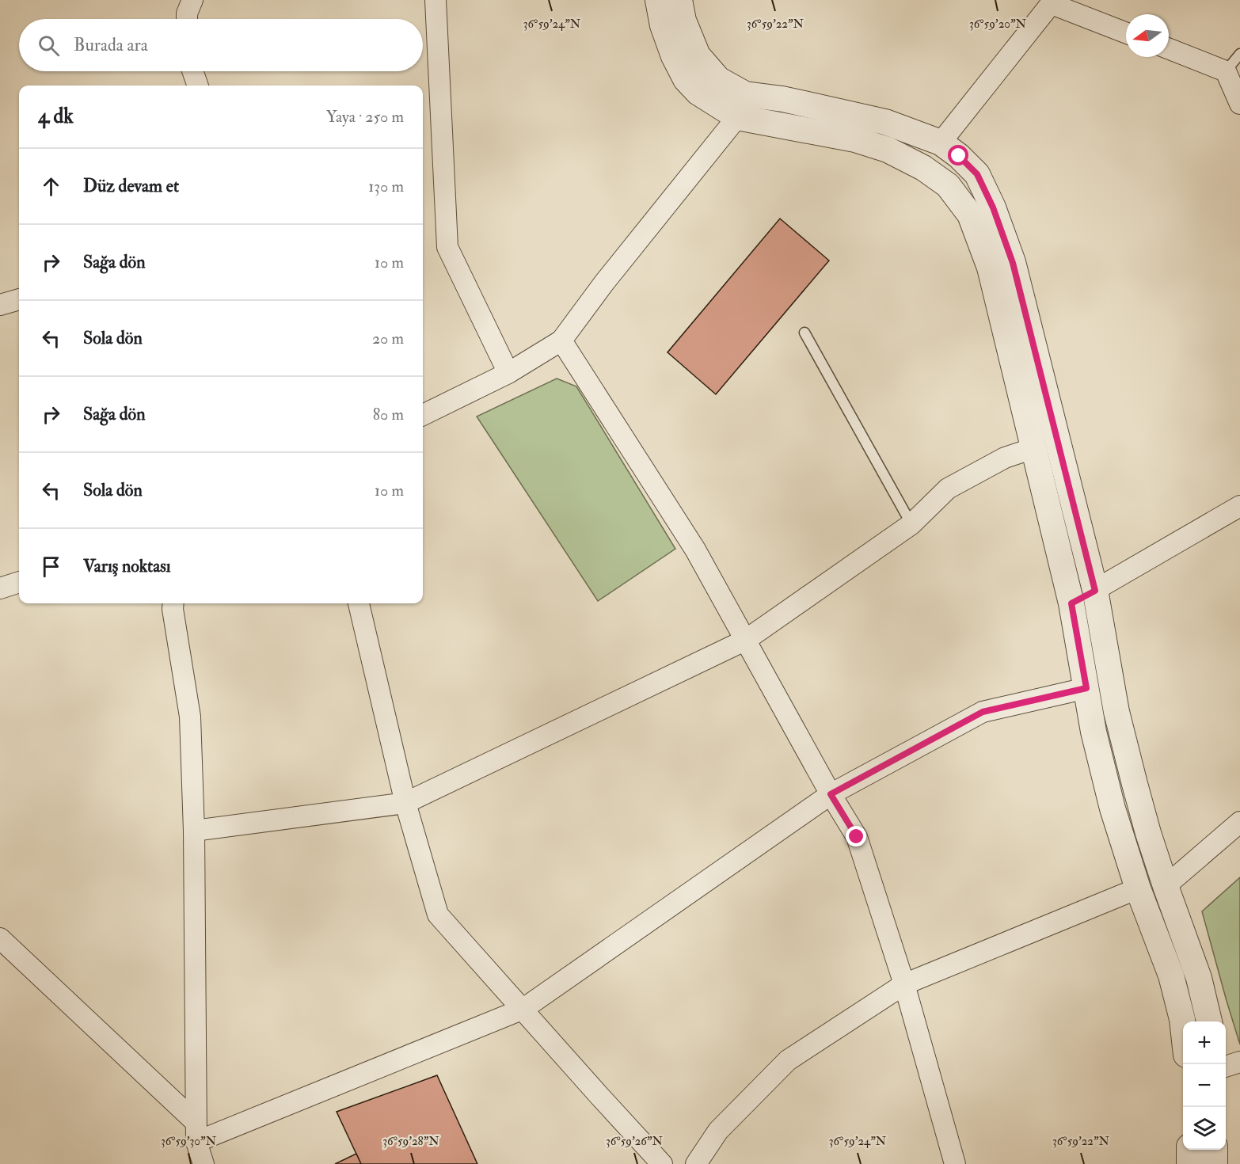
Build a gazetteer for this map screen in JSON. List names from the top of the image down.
{
  "north": "left",
  "page": {
    "search": "Burada ara",
    "heading": ["4 dk", "Yaya · 250 m"],
    "list": [
      ["Düz devam et", "130 m"],
      ["Sağa dön", "10 m"],
      ["Sola dön", "20 m"],
      ["Sağa dön", "80 m"],
      ["Sola dön", "10 m"],
      "Varış noktası"
    ],
    "map_buttons": ["+", "−"]
  },
  "coordinates": [
    "36°59'24\"N",
    "36°59'22\"N",
    "36°59'20\"N",
    "36°59'30\"N",
    "36°59'28\"N",
    "36°59'26\"N"
  ]
}
